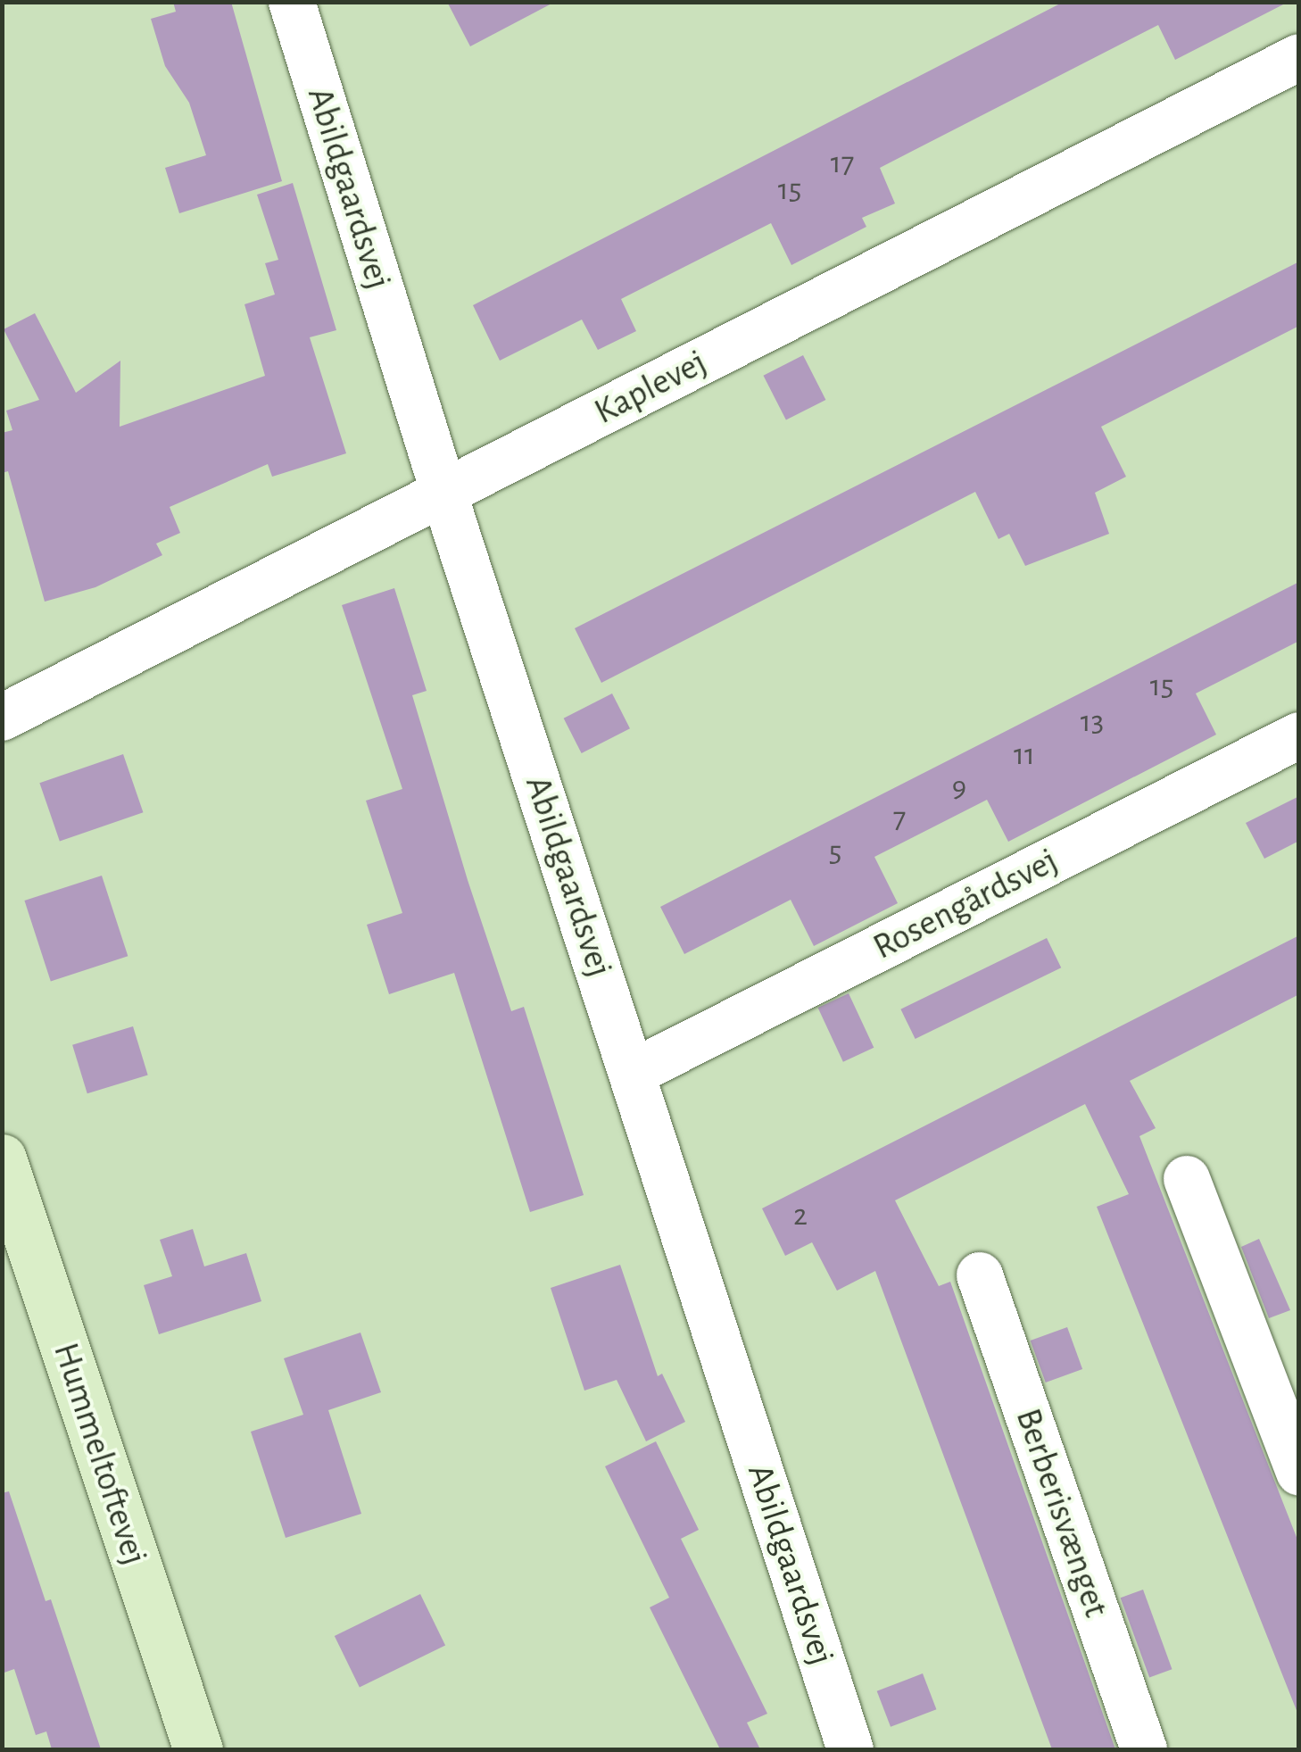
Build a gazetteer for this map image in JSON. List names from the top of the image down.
{
  "streets": {
    "street": [
      "Abildgaardsvej",
      "Kaplevej",
      "Rosengårdsvej",
      "Hummeltoftevej",
      "Berberisvænget"
    ]
  },
  "crossings": [
    ["Abildgaardsvej", "Kaplevej"],
    ["Abildgaardsvej", "Rosengårdsvej"]
  ],
  "house_numbers": [
    "17",
    "15",
    "15",
    "13",
    "11",
    "9",
    "7",
    "5",
    "2"
  ]
}
